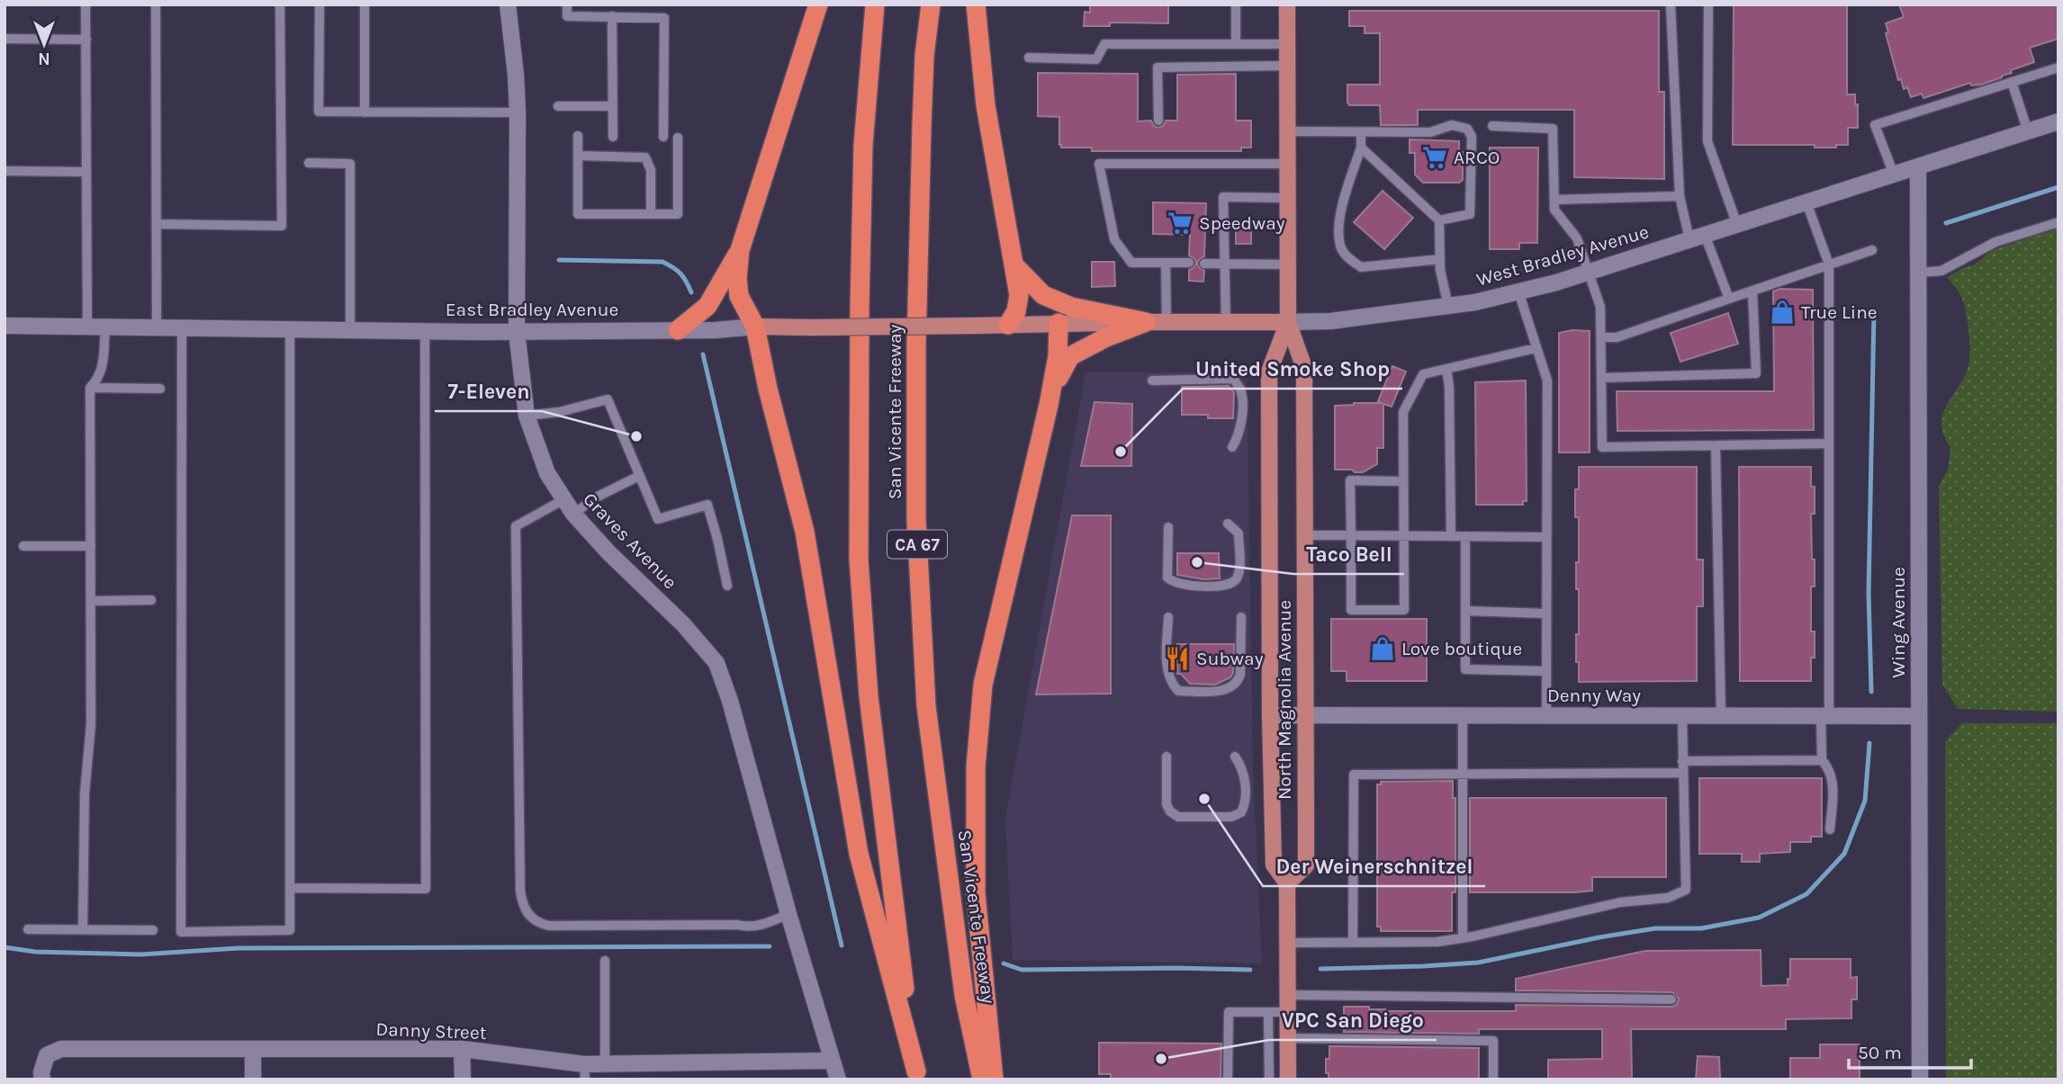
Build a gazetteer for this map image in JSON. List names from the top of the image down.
{
  "streets": {
    "highway": ["San Vicente Freeway", "CA 67"],
    "main road": [
      "West Bradley Avenue",
      "East Bradley Avenue",
      "Graves Avenue",
      "Wing Avenue",
      "Denny Way",
      "North Magnolia Avenue",
      "Danny Street"
    ]
  },
  "crossings": [
    ["West Bradley Avenue", "East Bradley Avenue"],
    ["West Bradley Avenue", "Wing Avenue"],
    ["West Bradley Avenue", "North Magnolia Avenue"],
    ["East Bradley Avenue", "Graves Avenue"],
    ["Graves Avenue", "Danny Street"],
    ["Wing Avenue", "Denny Way"],
    ["Denny Way", "North Magnolia Avenue"]
  ],
  "places": {
    "supermarket": ["ARCO", "Speedway"],
    "shop": ["True Line", "Love boutique"],
    "other": [
      "7-Eleven",
      "United Smoke Shop",
      "Taco Bell",
      "Der Weinerschnitzel",
      "VPC San Diego"
    ],
    "restaurant": ["Subway"]
  },
  "scale_bar": "50 m",
  "north": "bottom"
}
